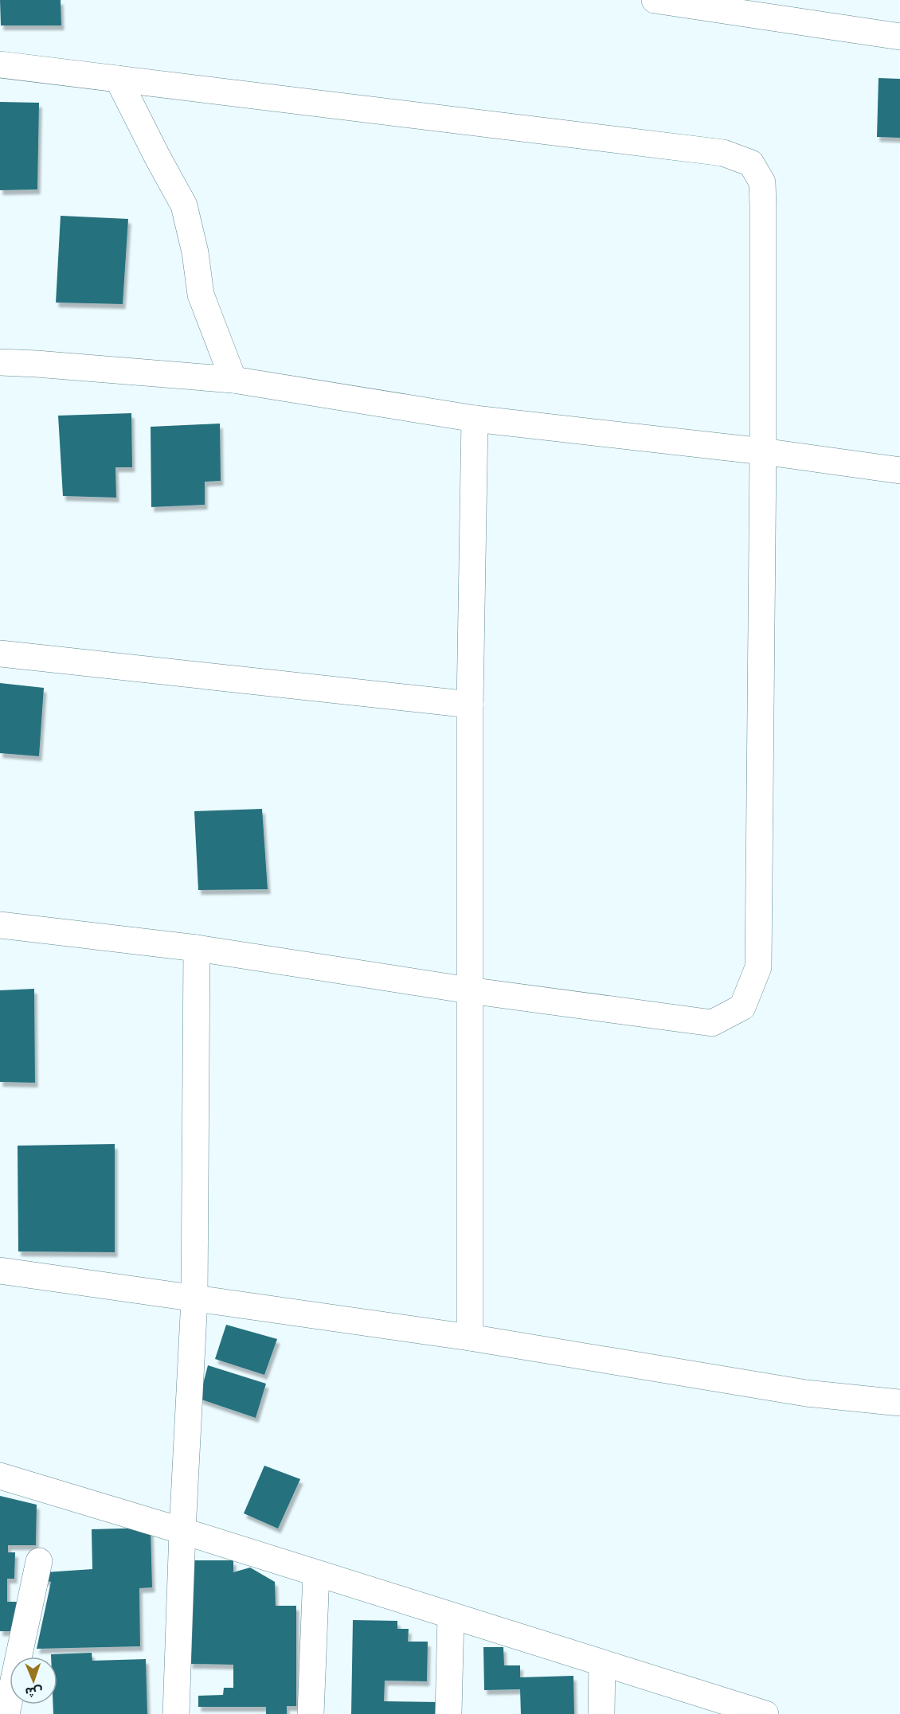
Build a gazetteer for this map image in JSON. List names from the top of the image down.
{
  "north": "bottom"
}
